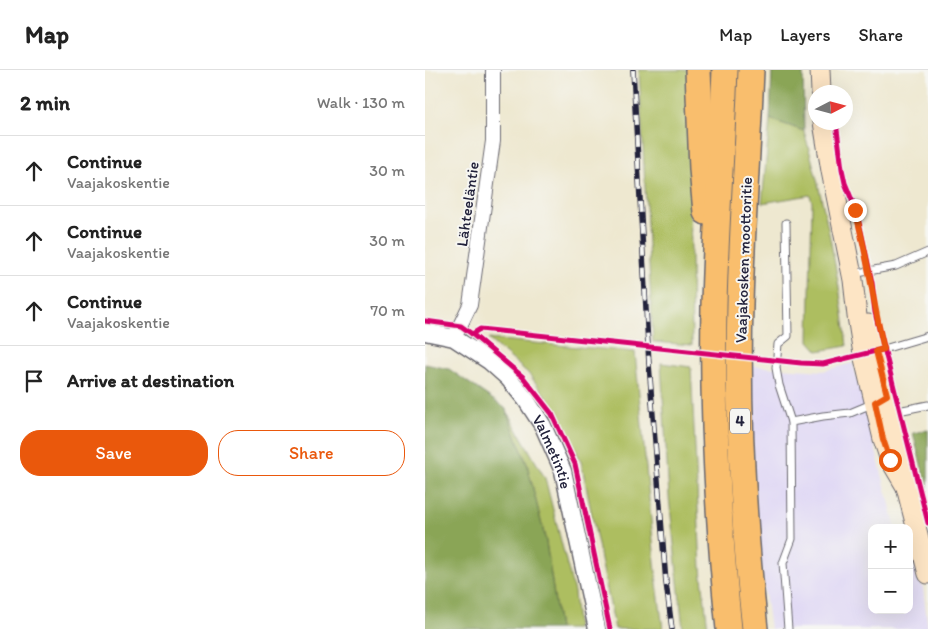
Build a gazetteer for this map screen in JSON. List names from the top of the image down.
{
  "streets": {
    "highway": ["Vaajakosken moottoritie", "4"],
    "street": ["Lähteeläntie", "Valmetintie"]
  },
  "crossings": [
    ["Lähteeläntie", "Valmetintie"]
  ],
  "north": "right",
  "page": {
    "header": "Map",
    "nav": ["Map", "Layers", "Share"],
    "heading": ["2 min", "Walk · 130 m"],
    "list": [
      ["Continue", "Vaajakoskentie", "30 m"],
      ["Continue", "Vaajakoskentie", "30 m"],
      ["Continue", "Vaajakoskentie", "70 m"],
      "Arrive at destination"
    ],
    "buttons": ["Save", "Share"],
    "map_buttons": ["+", "−"]
  }
}
